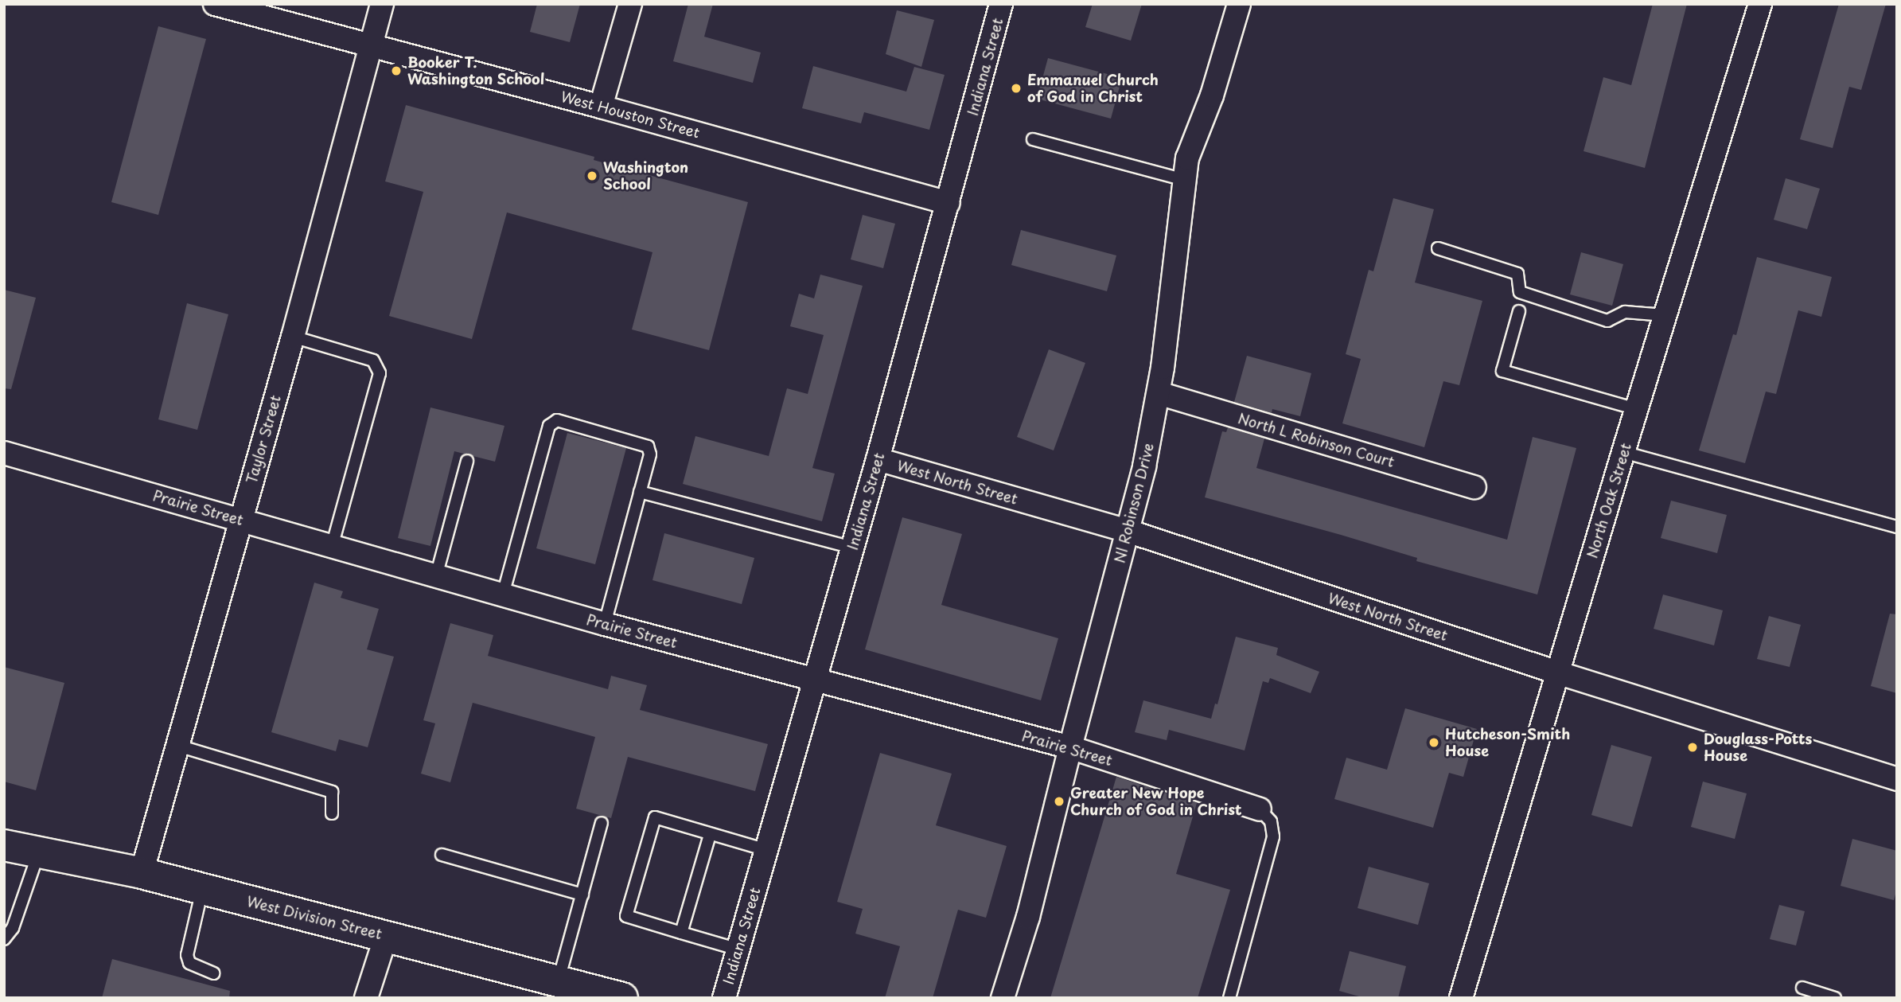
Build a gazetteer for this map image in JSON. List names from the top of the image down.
{
  "streets": {
    "main road": ["West Division Street"],
    "street": [
      "Indiana Street",
      "West Houston Street",
      "Taylor Street",
      "North L Robinson Court",
      "West North Street",
      "North Oak Street",
      "Nl Robinson Drive",
      "Prairie Street"
    ]
  },
  "crossings": [
    ["Indiana Street", "West Houston Street"],
    ["Indiana Street", "West North Street"],
    ["Indiana Street", "Prairie Street"],
    ["West Houston Street", "Taylor Street"],
    ["Taylor Street", "Prairie Street"],
    ["Taylor Street", "West Division Street"],
    ["North L Robinson Court", "Nl Robinson Drive"],
    ["West North Street", "North Oak Street"],
    ["West North Street", "Nl Robinson Drive"],
    ["Nl Robinson Drive", "Prairie Street"]
  ],
  "places": [
    "Booker T. Washington School",
    "Emmanuel Church of God in Christ",
    "Washington School",
    "Hutcheson-Smith House",
    "Douglass-Potts House",
    "Greater New Hope Church of God in Christ"
  ]
}
